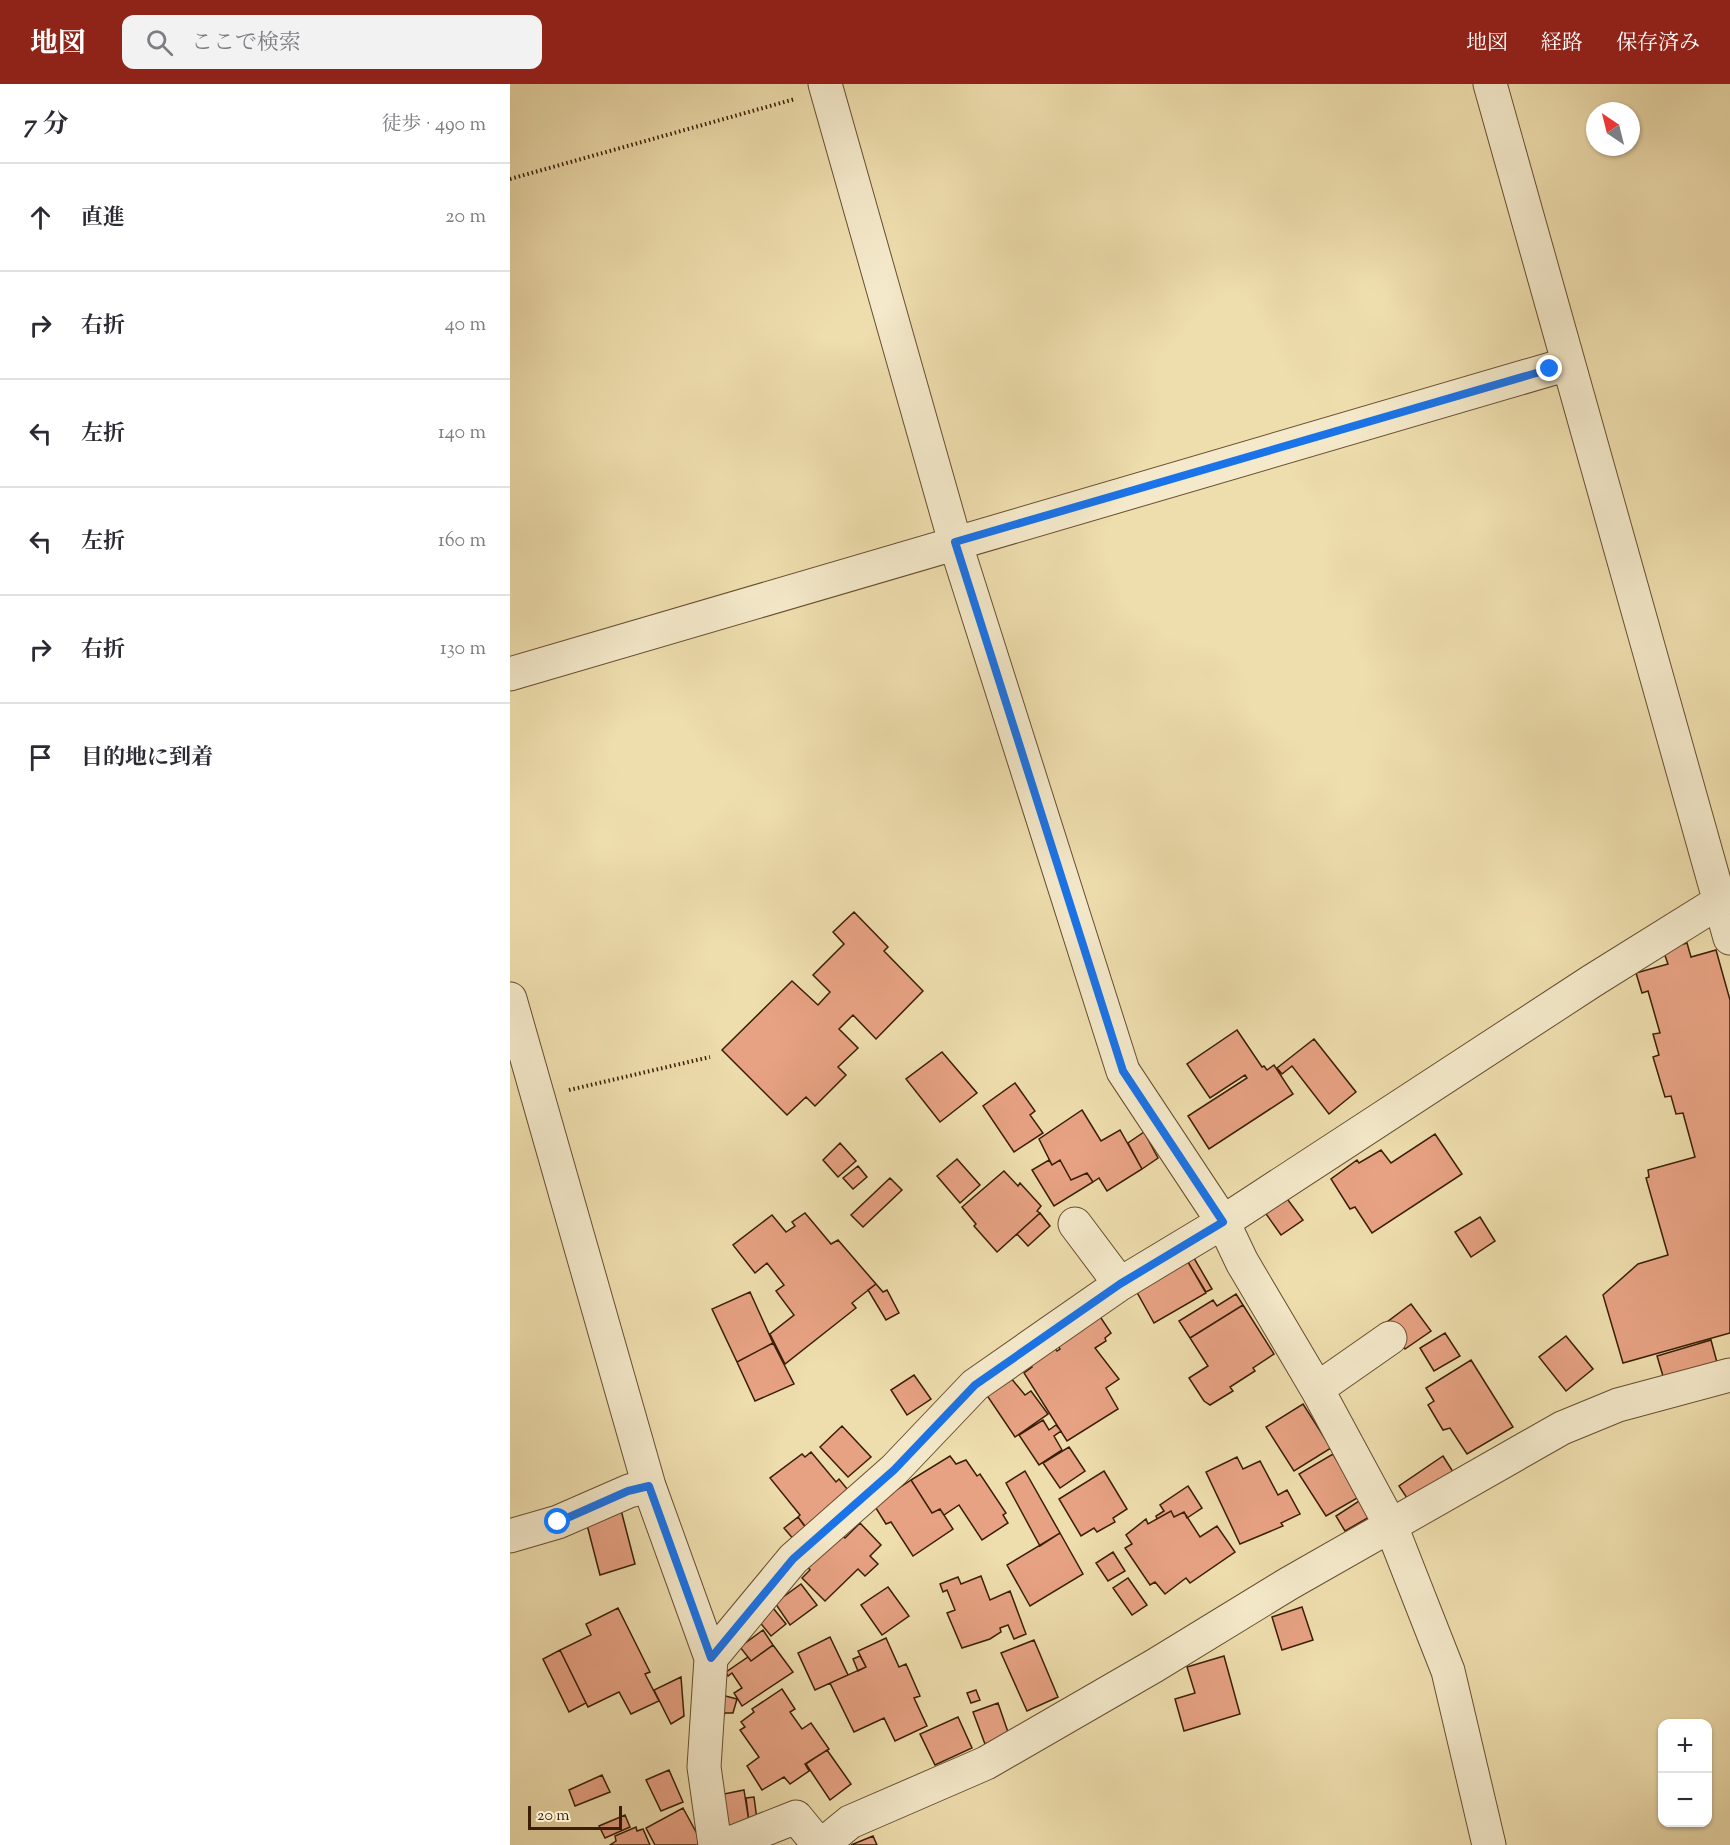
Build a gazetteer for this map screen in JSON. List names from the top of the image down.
{
  "scale_bar": "20 m",
  "north": "top left",
  "page": {
    "header": "地図",
    "search": "ここで検索",
    "nav": ["地図", "経路", "保存済み"],
    "heading": ["7 分", "徒歩 · 490 m"],
    "list": [
      ["直進", "20 m"],
      ["右折", "40 m"],
      ["左折", "140 m"],
      ["左折", "160 m"],
      ["右折", "130 m"],
      "目的地に到着"
    ],
    "map_buttons": ["+", "−"],
    "scale": "20 m"
  }
}
